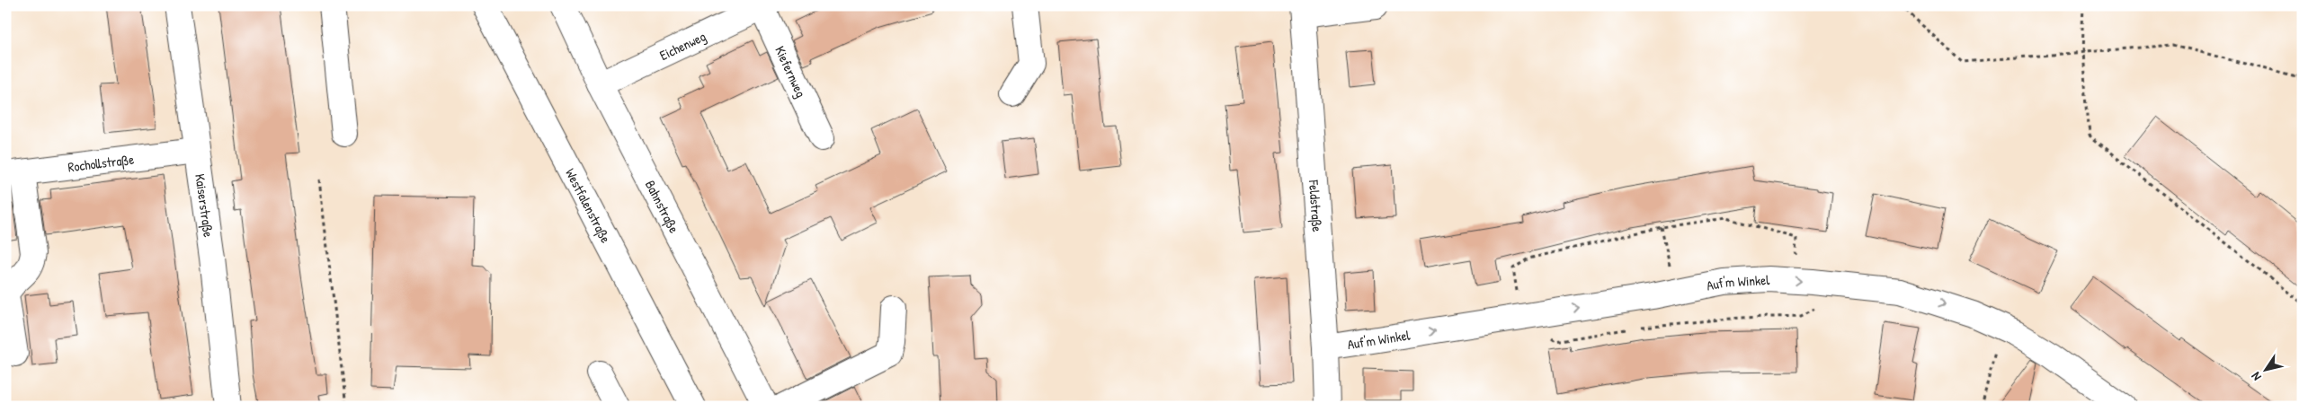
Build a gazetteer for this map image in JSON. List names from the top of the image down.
{
  "streets": {
    "street": [
      "Eichenweg",
      "Kiefernweg",
      "Rochollstraße",
      "Kaiserstraße",
      "Westfalenstraße",
      "Feldstraße",
      "Bahnstraße",
      "Auf'm Winkel"
    ]
  },
  "crossings": [
    ["Eichenweg", "Kiefernweg"],
    ["Eichenweg", "Bahnstraße"],
    ["Rochollstraße", "Kaiserstraße"],
    ["Feldstraße", "Auf'm Winkel"]
  ],
  "one_way": ["Auf'm Winkel"],
  "north": "bottom left"
}
